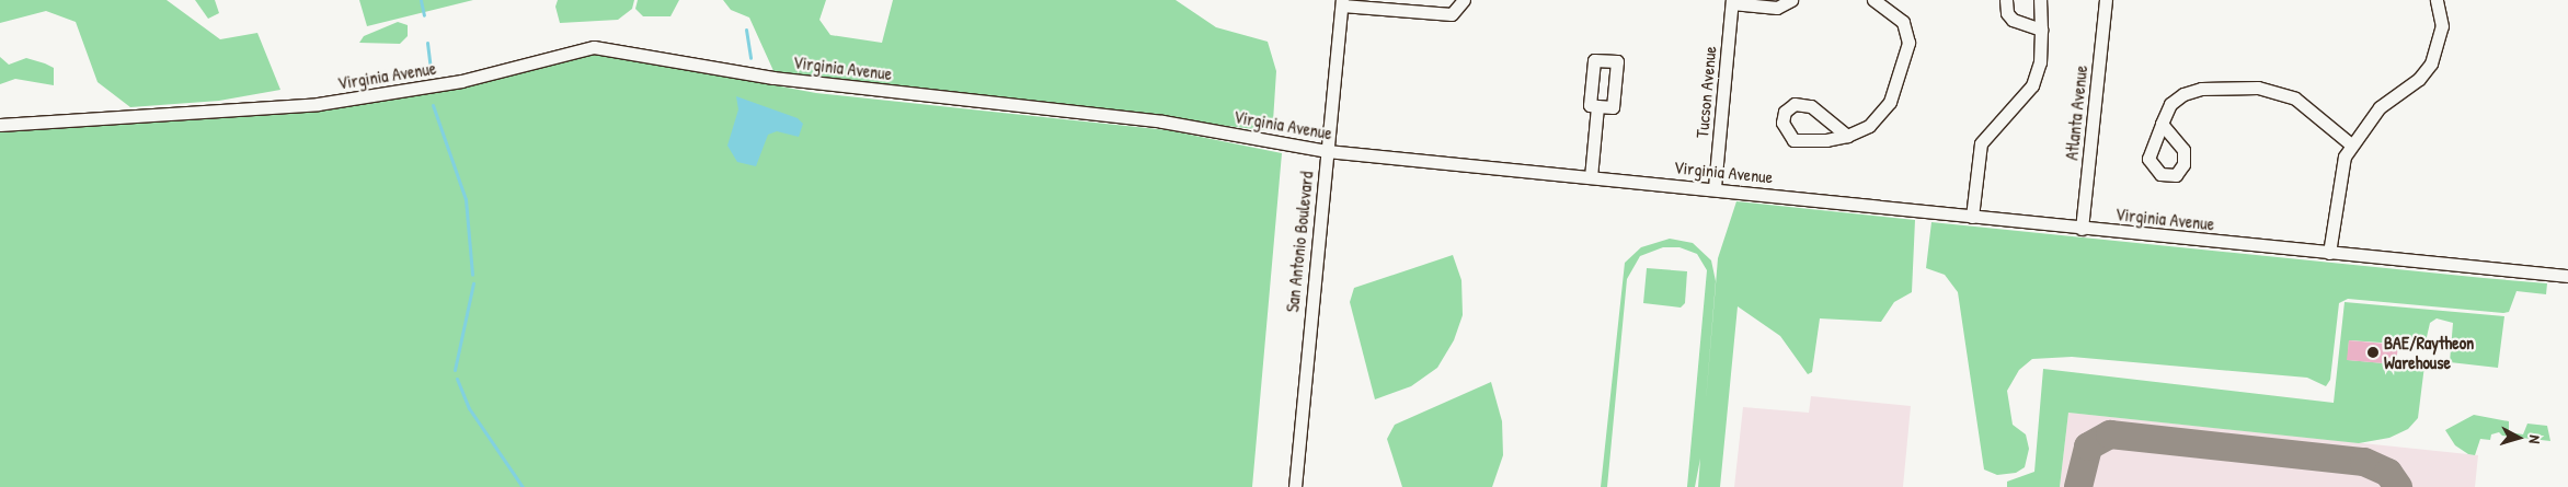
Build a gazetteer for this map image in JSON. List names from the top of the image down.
{
  "streets": {
    "street": [
      "Virginia Avenue",
      "Tucson Avenue",
      "Atlanta Avenue",
      "San Antonio Boulevard"
    ]
  },
  "crossings": [
    ["Virginia Avenue", "Tucson Avenue"],
    ["Virginia Avenue", "Atlanta Avenue"],
    ["Virginia Avenue", "San Antonio Boulevard"]
  ],
  "places": ["BAE/Raytheon Warehouse"],
  "north": "right"
}
